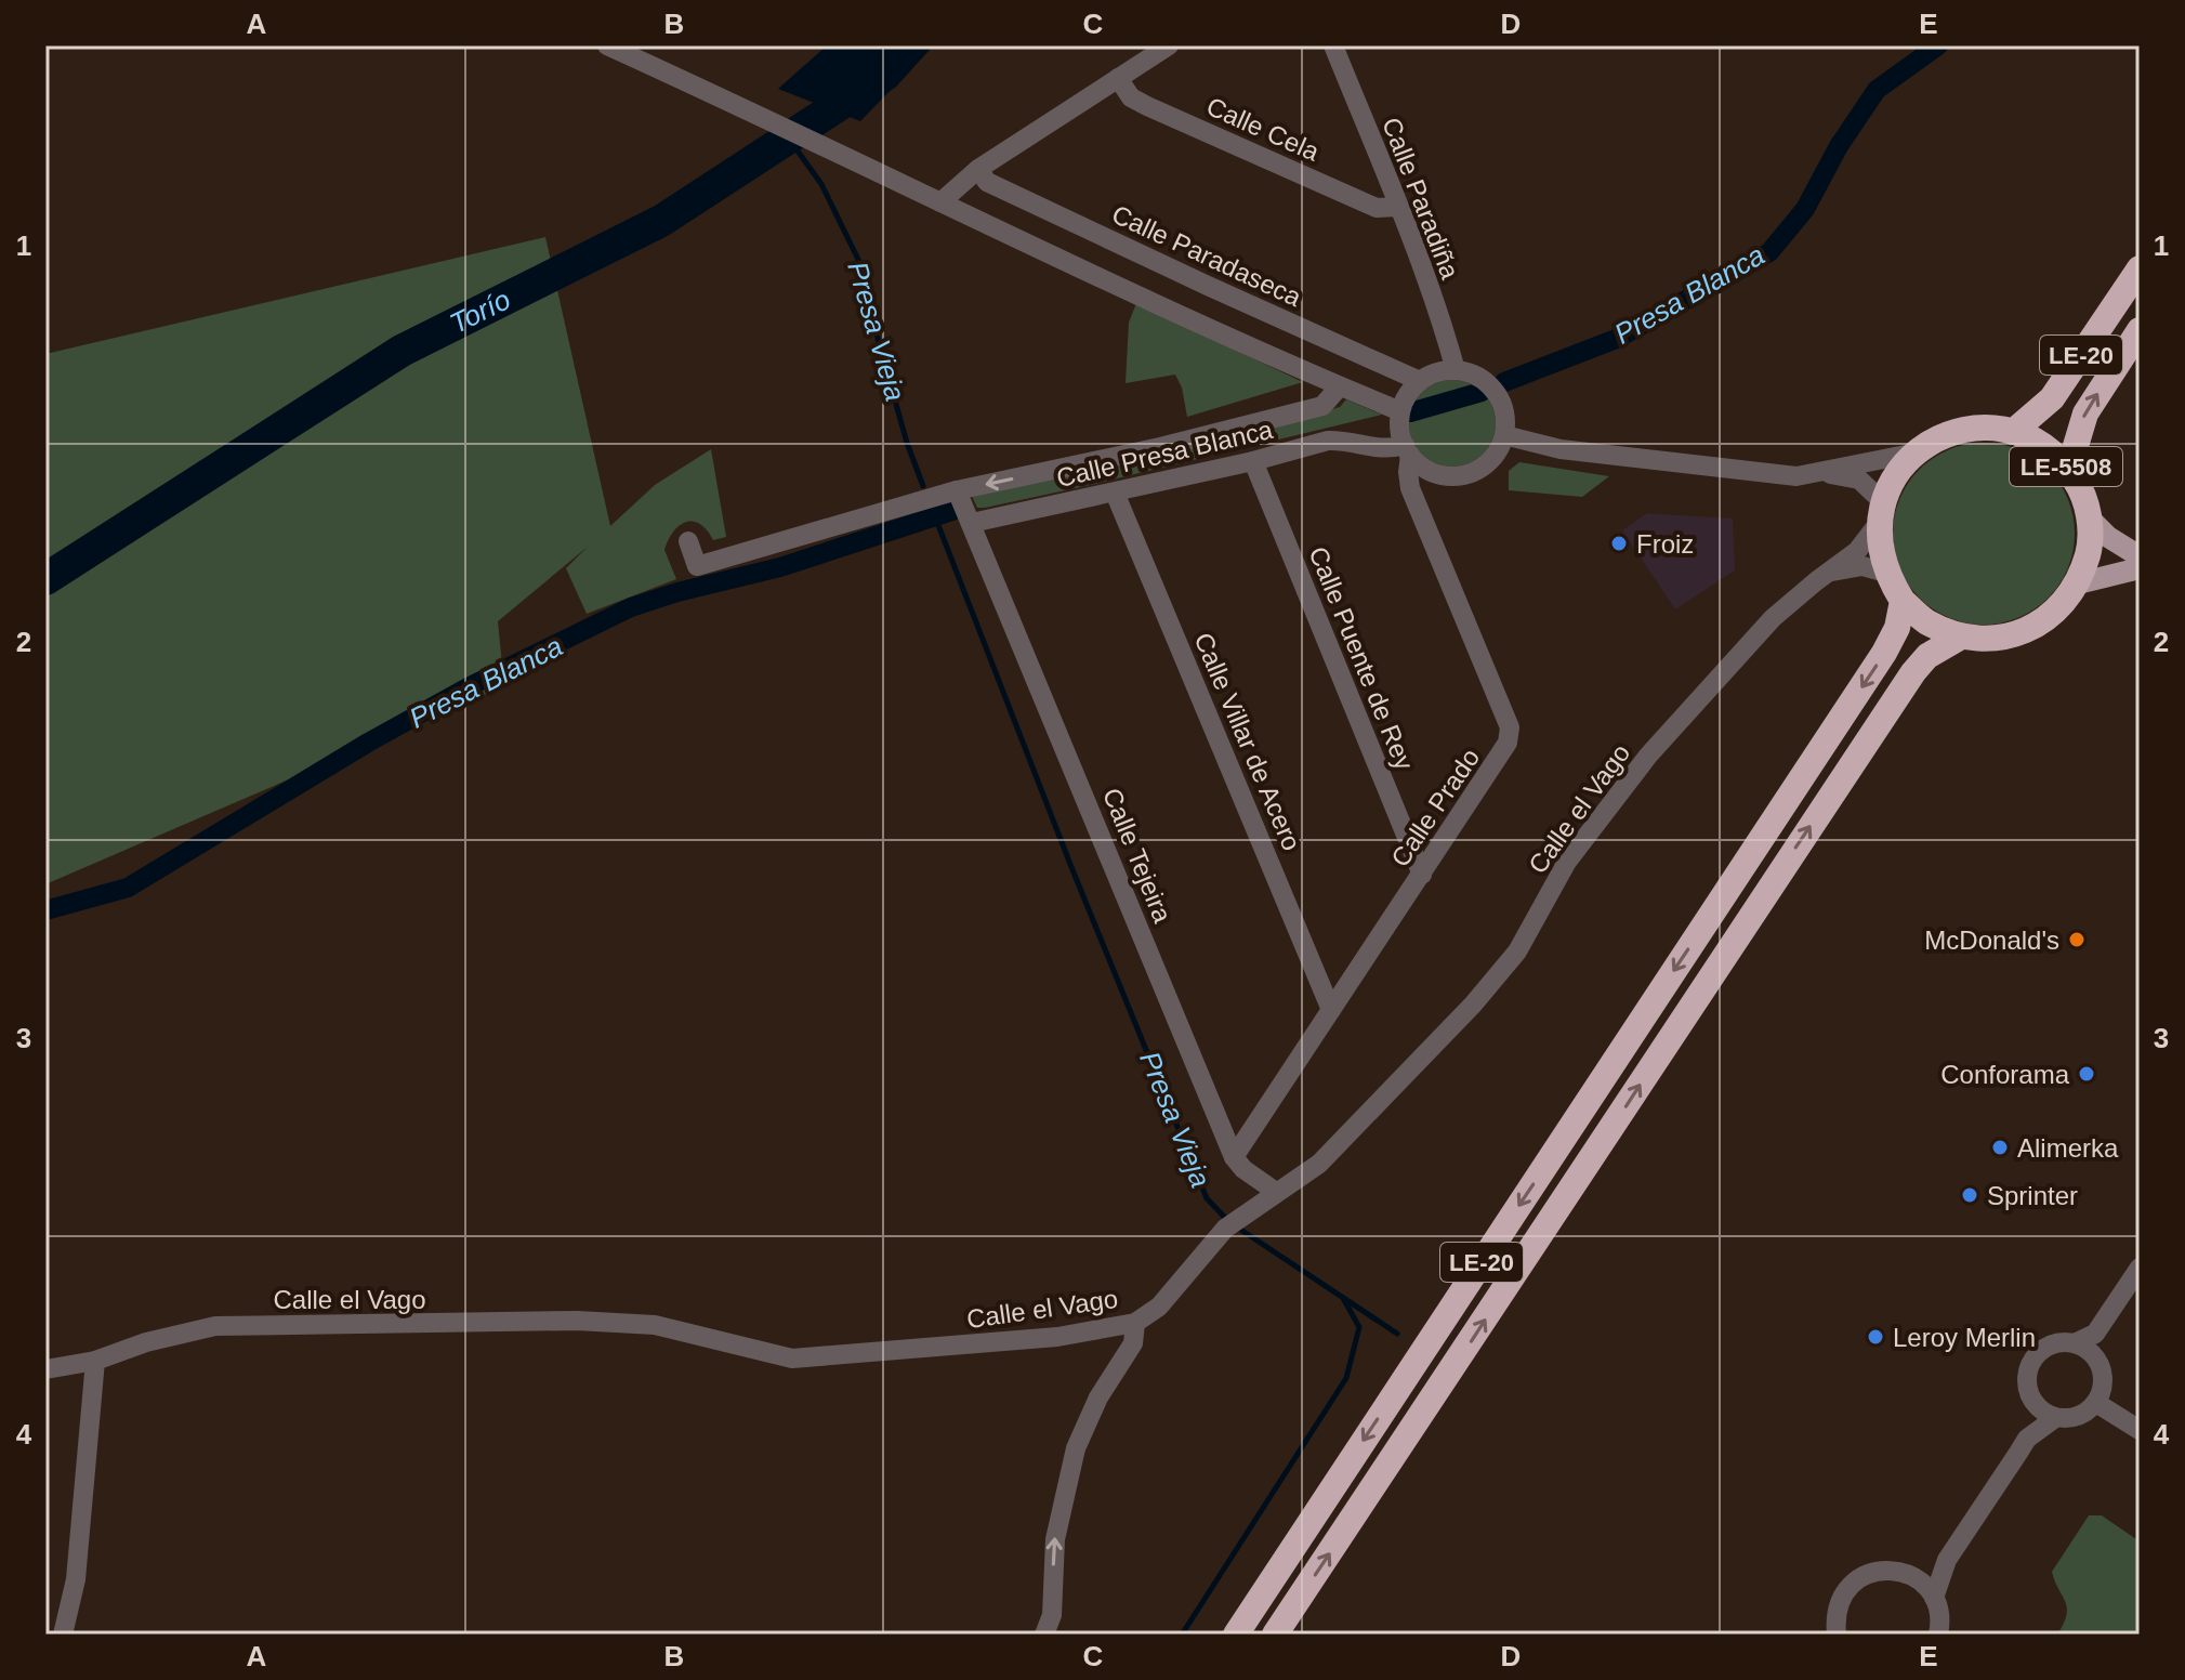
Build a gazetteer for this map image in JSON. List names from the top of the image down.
{
  "streets": {
    "highway": ["LE-20", "LE-5508"],
    "street": [
      "Calle Cela",
      "Calle Paradiña",
      "Calle Paradaseca",
      "Calle Presa Blanca",
      "Calle Puente de Rey",
      "Calle Villar de Acero",
      "Calle Prado",
      "Calle el Vago",
      "Calle Tejeira"
    ]
  },
  "crossings": [
    ["Calle Cela", "Calle Paradiña"],
    ["Calle Paradiña", "Calle Paradaseca"],
    ["Calle Paradiña", "Calle Presa Blanca"],
    ["Calle Paradiña", "LE-5508"],
    ["Calle Paradiña", "Calle Prado"],
    ["Calle Paradaseca", "Calle Presa Blanca"],
    ["Calle Paradaseca", "LE-5508"],
    ["Calle Paradaseca", "Calle Prado"],
    ["LE-20", "LE-5508"],
    ["LE-20", "Calle el Vago"],
    ["Calle Presa Blanca", "LE-5508"],
    ["Calle Presa Blanca", "Calle Puente de Rey"],
    ["Calle Presa Blanca", "Calle Villar de Acero"],
    ["Calle Presa Blanca", "Calle Prado"],
    ["Calle Presa Blanca", "Calle Tejeira"],
    ["LE-5508", "Calle Prado"],
    ["LE-5508", "Calle el Vago"],
    ["Calle Puente de Rey", "Calle Prado"],
    ["Calle Villar de Acero", "Calle Prado"],
    ["Calle Prado", "Calle Tejeira"],
    ["Calle el Vago", "Calle Tejeira"]
  ],
  "water": ["Presa Blanca", "Torío", "Presa Vieja"],
  "places": [
    "Froiz",
    "McDonald's",
    "Conforama",
    "Alimerka",
    "Sprinter",
    "Leroy Merlin"
  ],
  "grid": {
    "columns": [
      "A",
      "B",
      "C",
      "D",
      "E"
    ],
    "rows": [
      "1",
      "2",
      "3",
      "4"
    ]
  }
}
